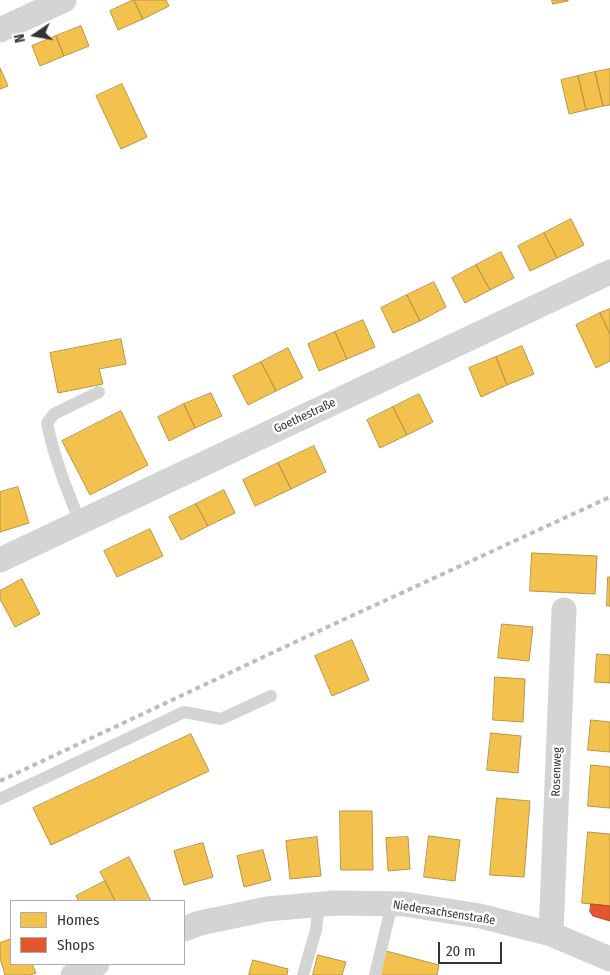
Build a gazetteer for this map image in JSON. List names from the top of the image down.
{
  "streets": {
    "street": ["Goethestraße", "Rosenweg", "Niedersachsenstraße"]
  },
  "crossings": [
    ["Rosenweg", "Niedersachsenstraße"]
  ],
  "legend": ["Homes", "Shops"],
  "scale_bar": "20 m",
  "north": "left"
}
